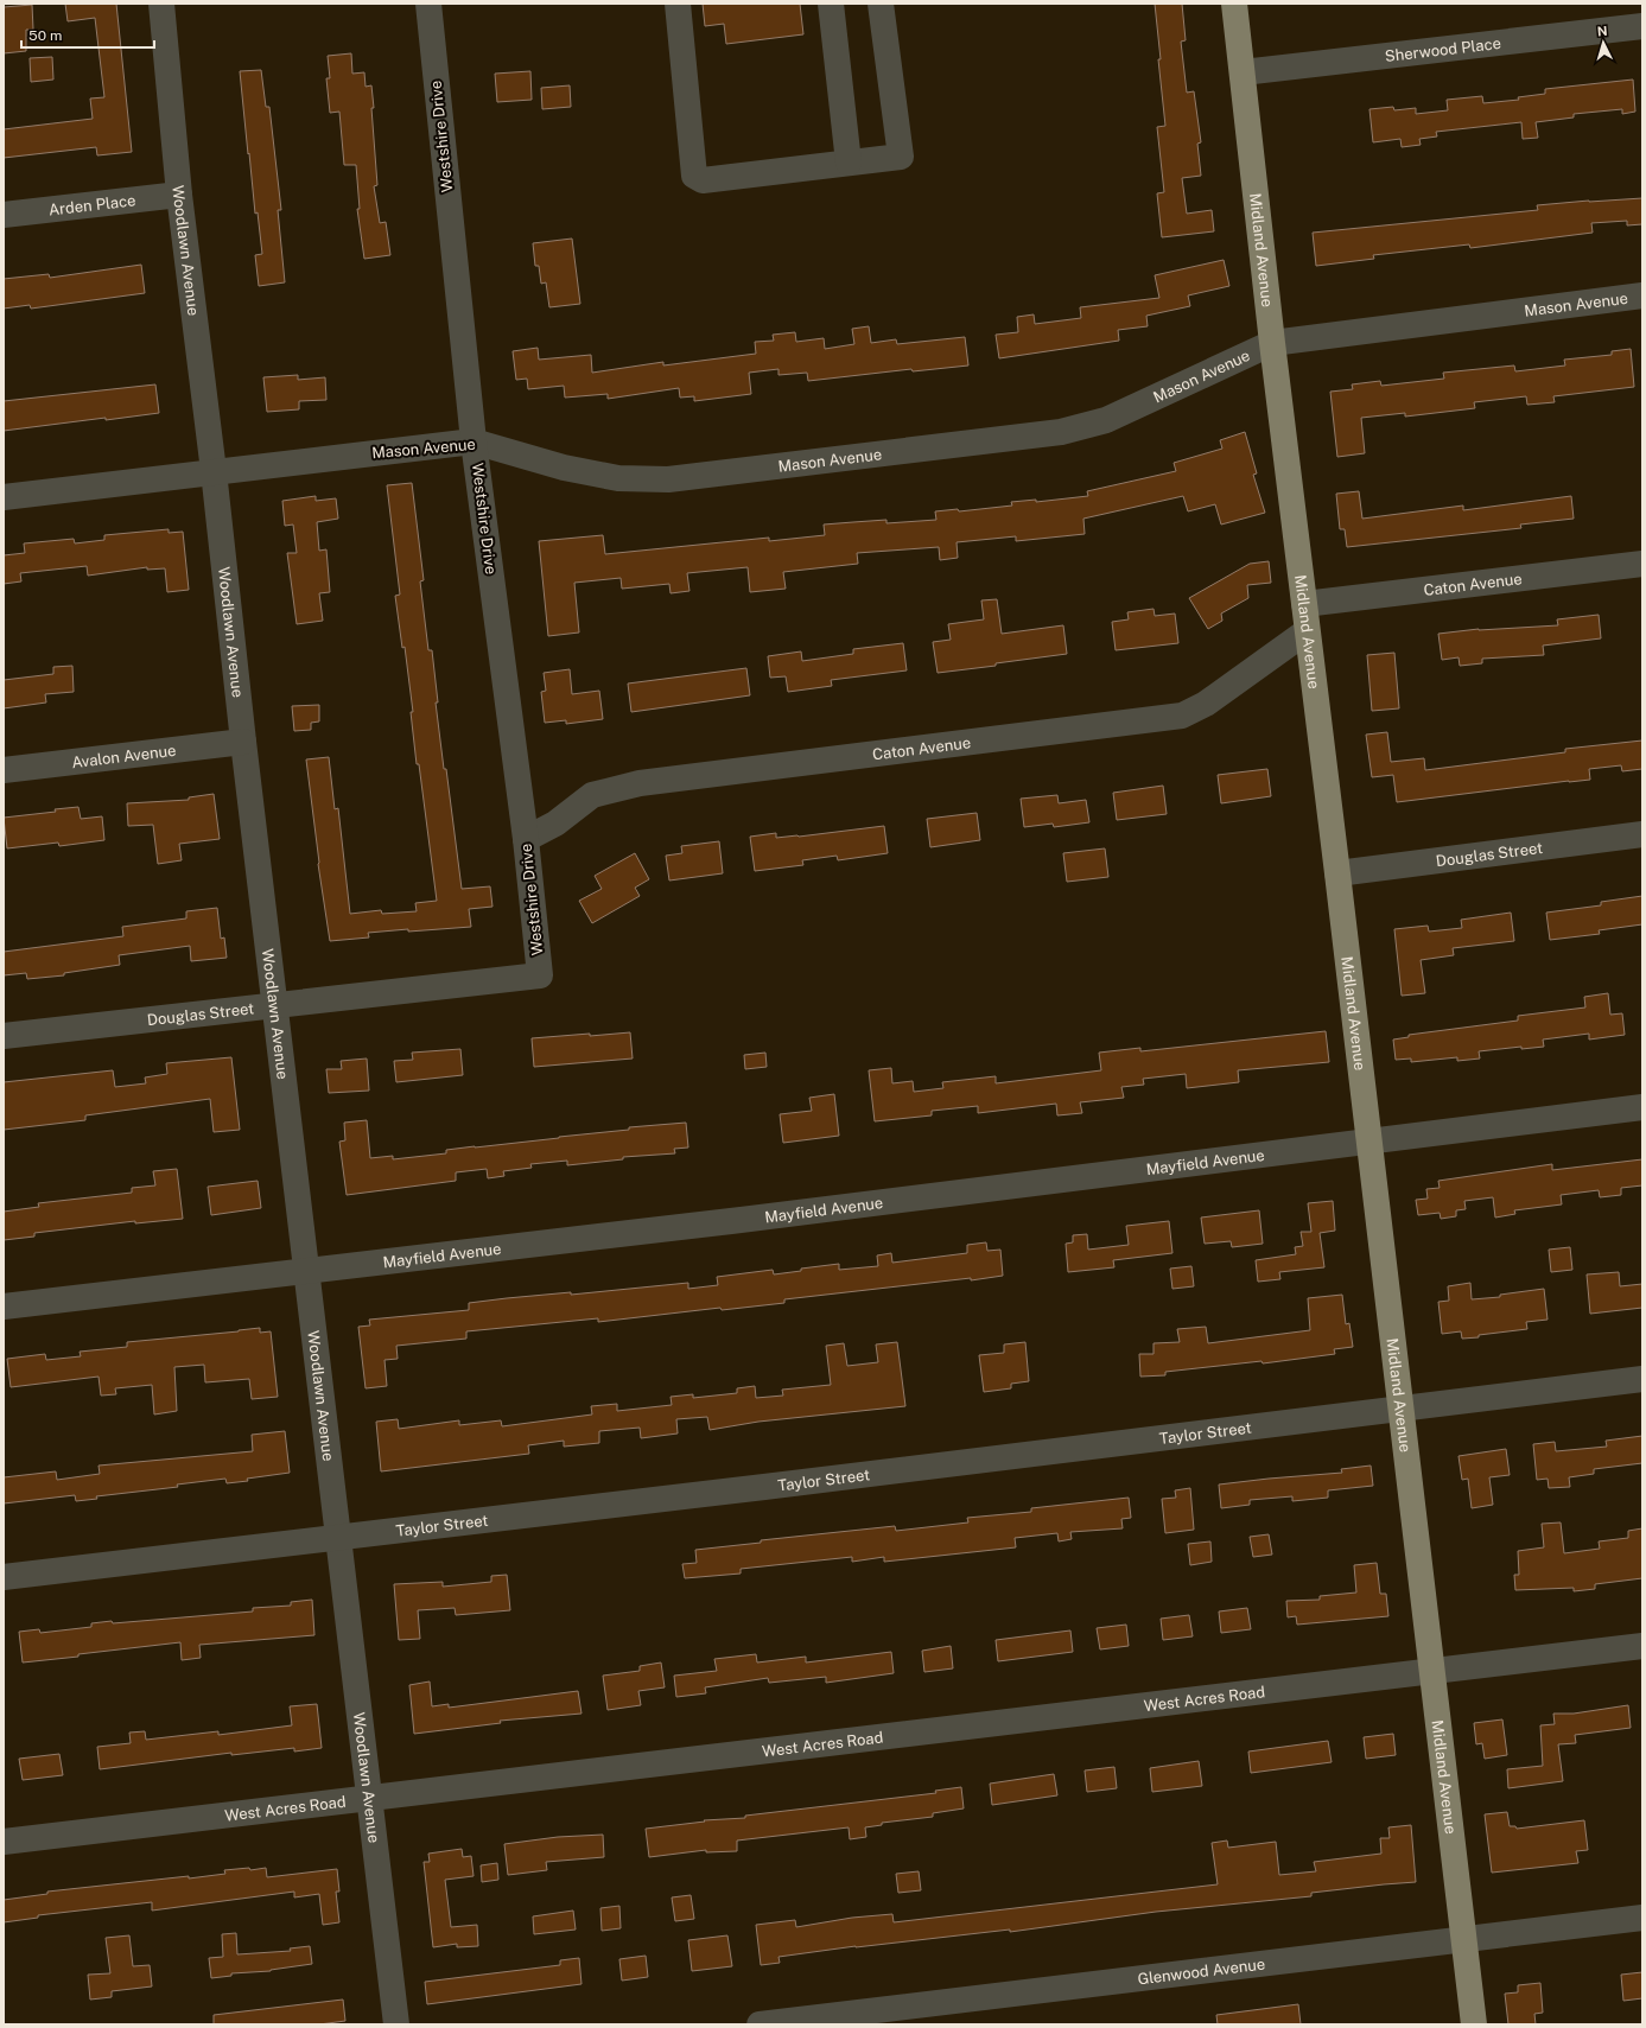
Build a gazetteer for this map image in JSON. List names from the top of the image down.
{
  "streets": {
    "main road": ["Midland Avenue"],
    "street": [
      "Sherwood Place",
      "Westshire Drive",
      "Arden Place",
      "Woodlawn Avenue",
      "Mason Avenue",
      "Caton Avenue",
      "Avalon Avenue",
      "Douglas Street",
      "Mayfield Avenue",
      "Taylor Street",
      "West Acres Road",
      "Glenwood Avenue"
    ]
  },
  "crossings": [
    ["Sherwood Place", "Midland Avenue"],
    ["Westshire Drive", "Mason Avenue"],
    ["Westshire Drive", "Caton Avenue"],
    ["Westshire Drive", "Douglas Street"],
    ["Arden Place", "Woodlawn Avenue"],
    ["Woodlawn Avenue", "Mason Avenue"],
    ["Woodlawn Avenue", "Avalon Avenue"],
    ["Woodlawn Avenue", "Douglas Street"],
    ["Woodlawn Avenue", "Mayfield Avenue"],
    ["Woodlawn Avenue", "Taylor Street"],
    ["Woodlawn Avenue", "West Acres Road"],
    ["Midland Avenue", "Mason Avenue"],
    ["Midland Avenue", "Caton Avenue"],
    ["Midland Avenue", "Douglas Street"],
    ["Midland Avenue", "Mayfield Avenue"],
    ["Midland Avenue", "Taylor Street"],
    ["Midland Avenue", "West Acres Road"],
    ["Midland Avenue", "Glenwood Avenue"]
  ],
  "scale_bar": "50 m",
  "north": "top"
}
